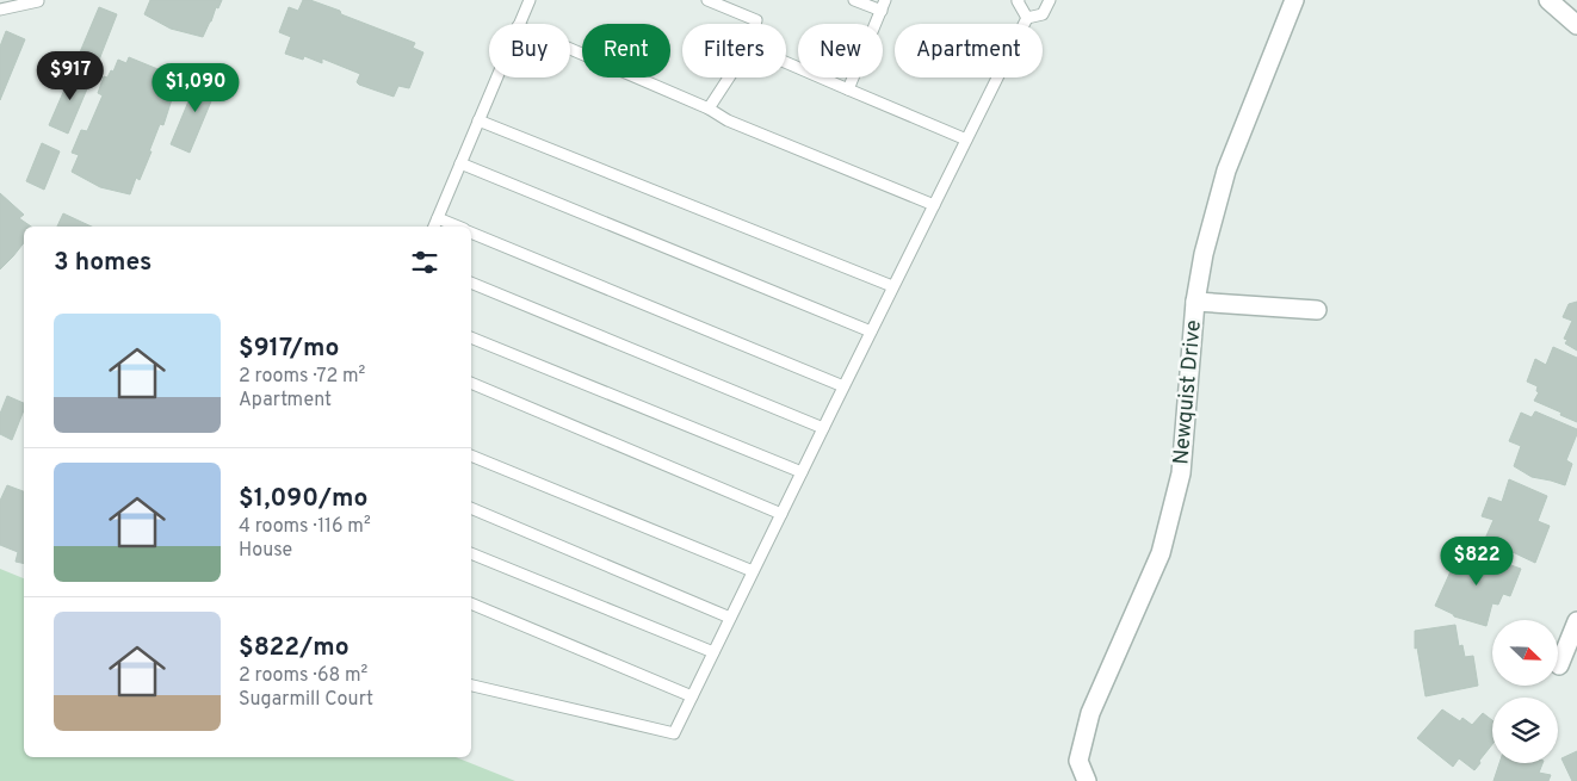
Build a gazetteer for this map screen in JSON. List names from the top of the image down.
{
  "streets": {
    "street": ["Newquist Drive"]
  },
  "north": "bottom right",
  "page": {
    "chip": [
      "Buy",
      "Rent",
      "Filters",
      "New",
      "Apartment"
    ],
    "price": ["$917", "$1,090", "$822"],
    "heading": "3 homes",
    "list": [
      {
        "name": "$917/mo",
        "note": "2 rooms · 72 m² · Apartment"
      },
      {
        "name": "$1,090/mo",
        "note": "4 rooms · 116 m² · House"
      },
      {
        "name": "$822/mo",
        "note": "2 rooms · 68 m² · Sugarmill Court"
      }
    ]
  }
}
